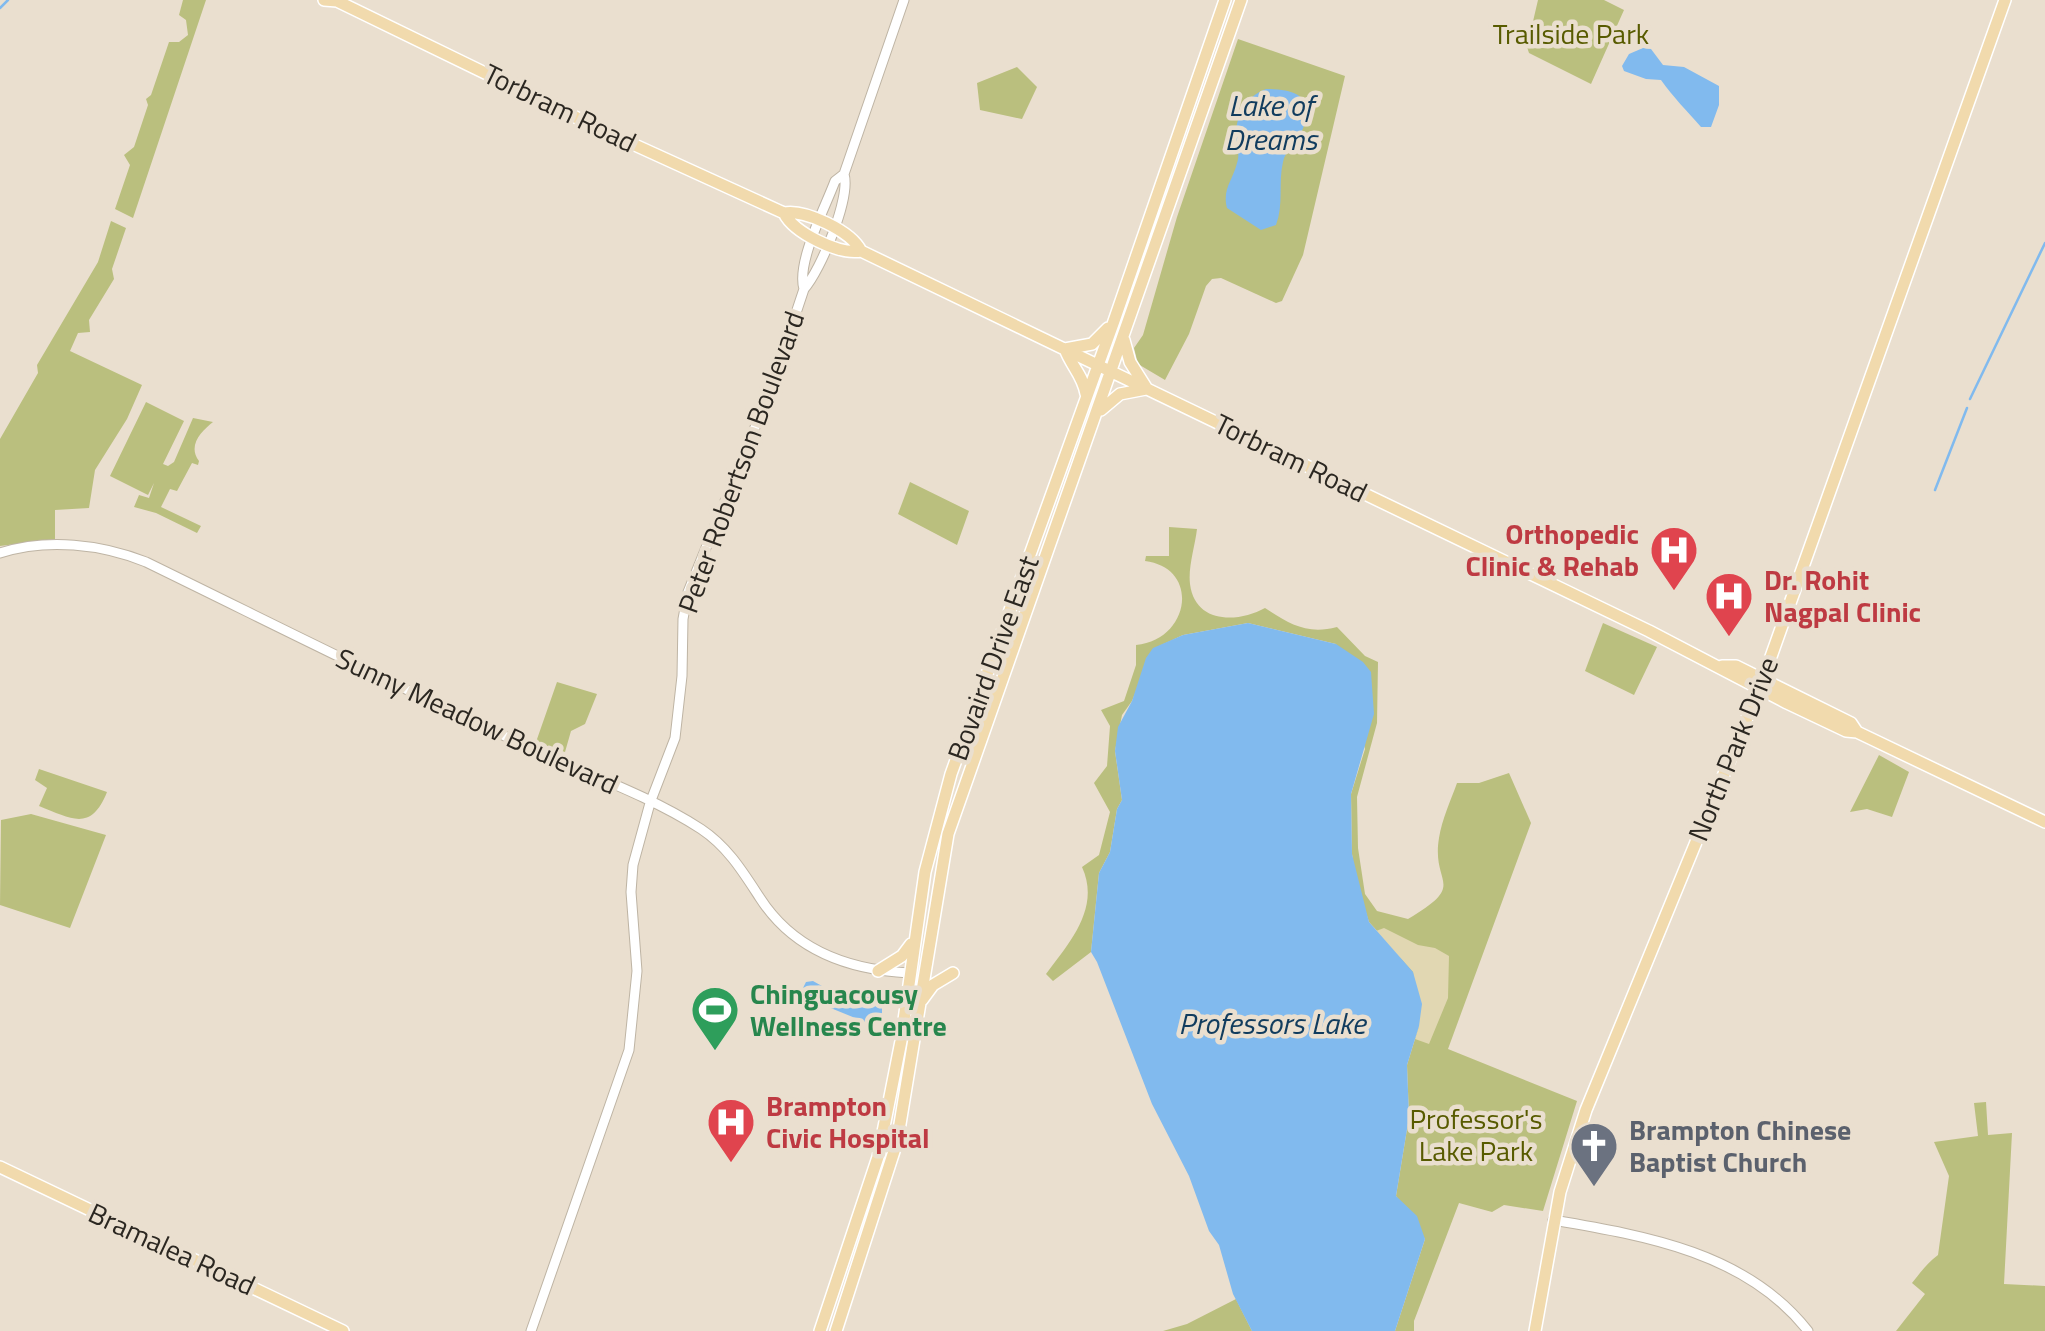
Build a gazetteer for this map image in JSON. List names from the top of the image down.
{
  "streets": {
    "main road": [
      "Torbram Road",
      "Bovaird Drive East",
      "North Park Drive",
      "Bramalea Road"
    ],
    "street": ["Peter Robertson Boulevard", "Sunny Meadow Boulevard"]
  },
  "crossings": [
    ["Torbram Road", "Peter Robertson Boulevard"],
    ["Torbram Road", "Bovaird Drive East"],
    ["Torbram Road", "North Park Drive"],
    ["Peter Robertson Boulevard", "Sunny Meadow Boulevard"],
    ["Bovaird Drive East", "Sunny Meadow Boulevard"]
  ],
  "water": ["Lake of Dreams", "Professors Lake"],
  "parks": ["Trailside Park", "Professor's Lake Park"],
  "places": {
    "hospital": ["Orthopedic Clinic & Rehab", "Dr. Rohit Nagpal Clinic", "Brampton Civic Hospital"],
    "sports": ["Chinguacousy Wellness Centre"],
    "church": ["Brampton Chinese Baptist Church"]
  }
}
